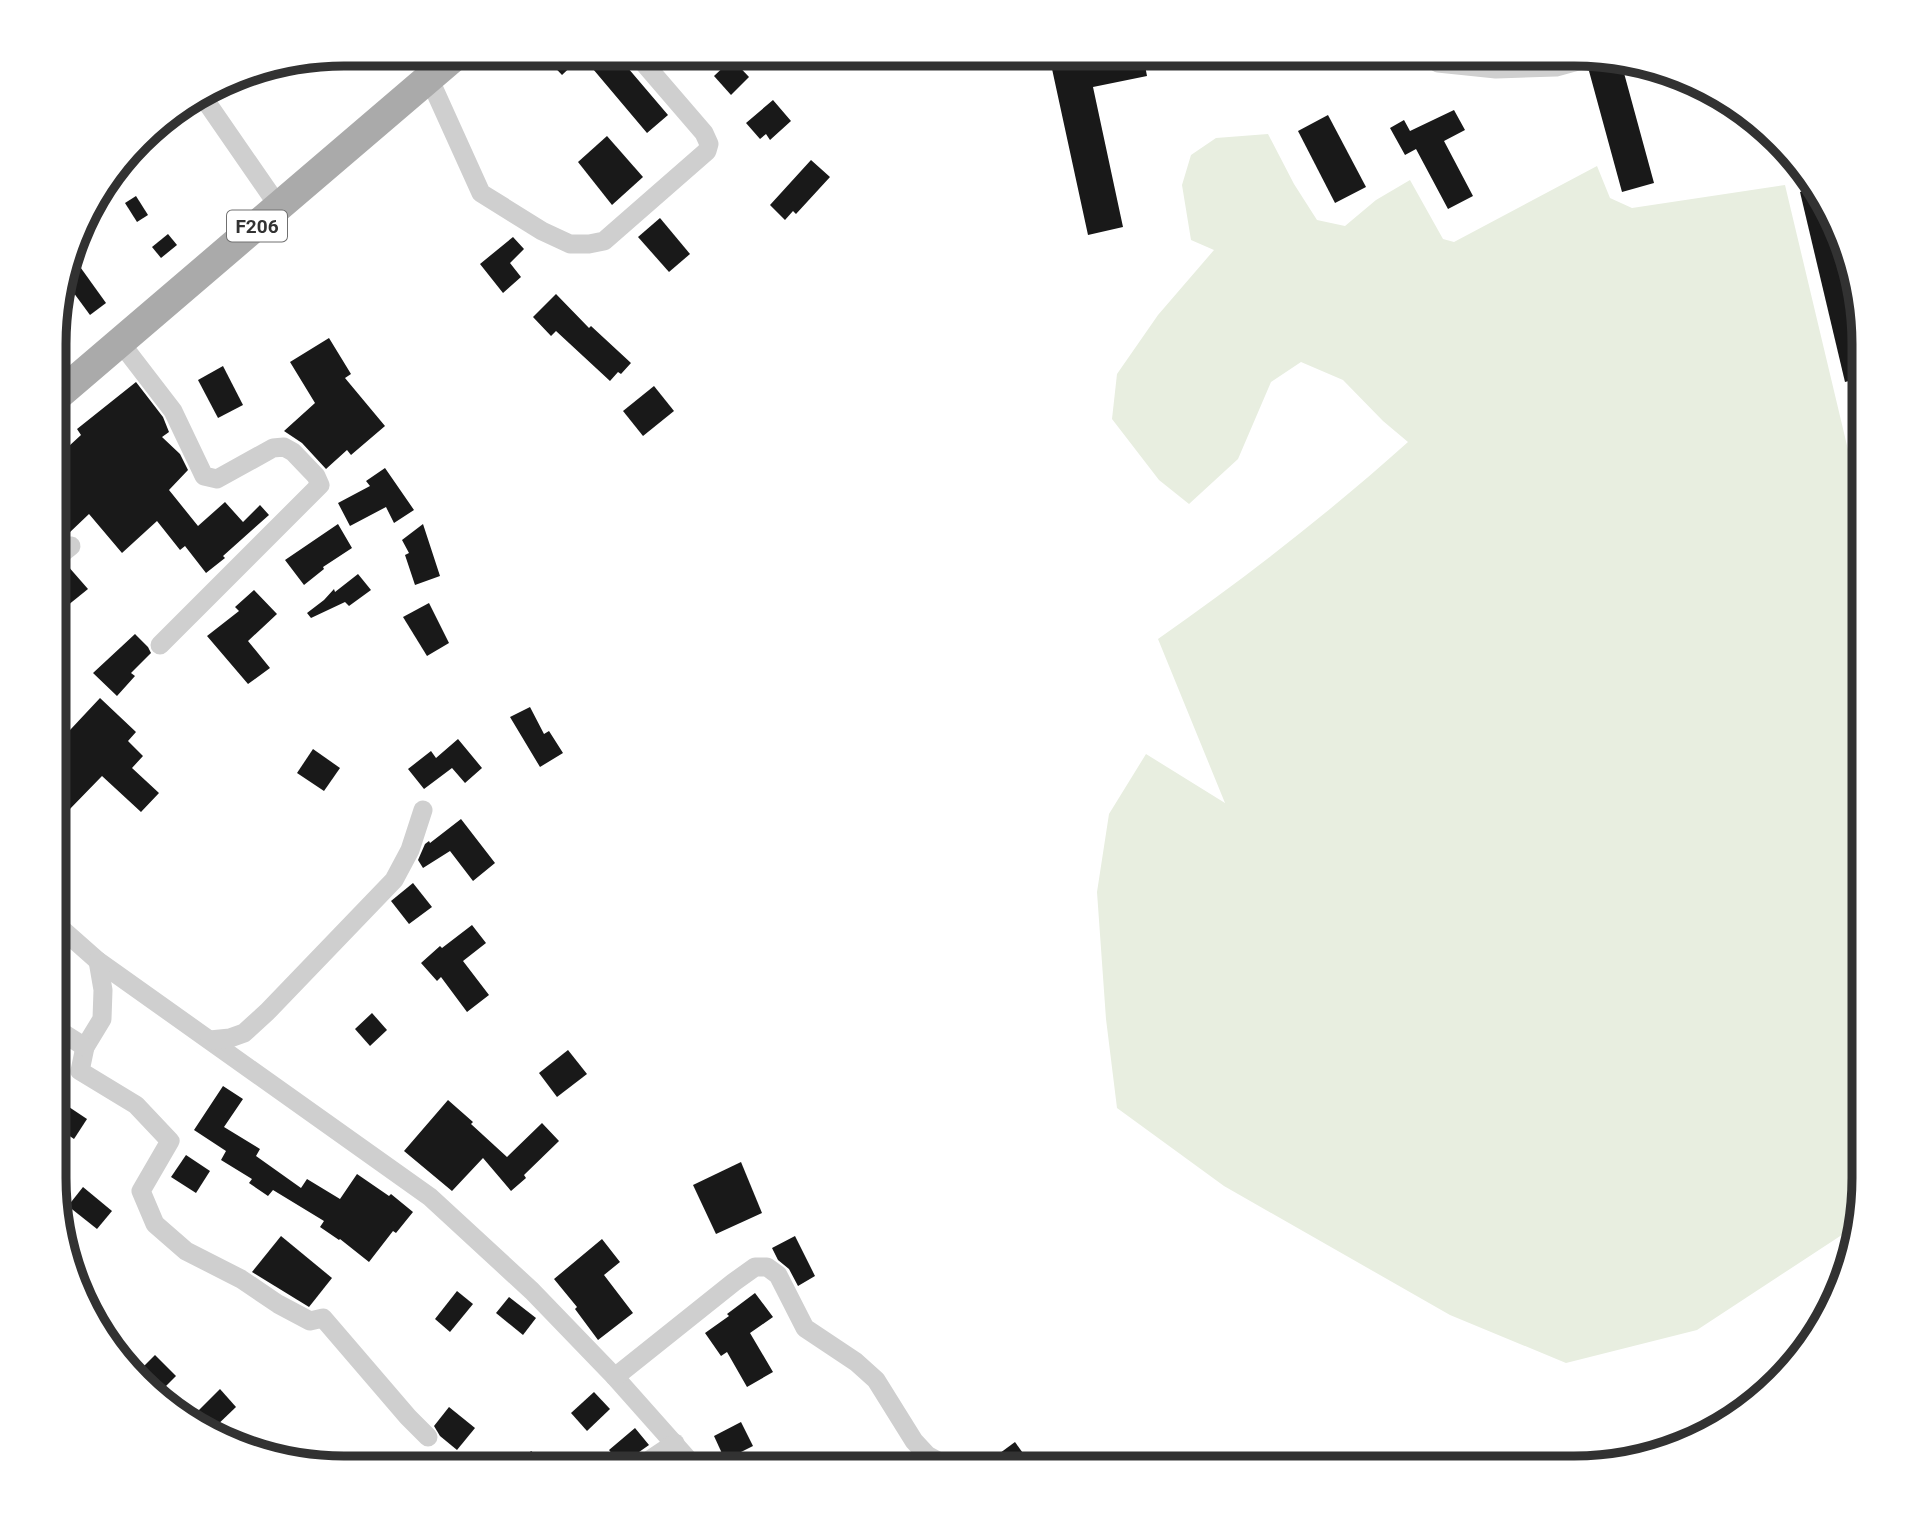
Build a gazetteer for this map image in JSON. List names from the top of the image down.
{
  "streets": {
    "main road": ["F206"]
  }
}
